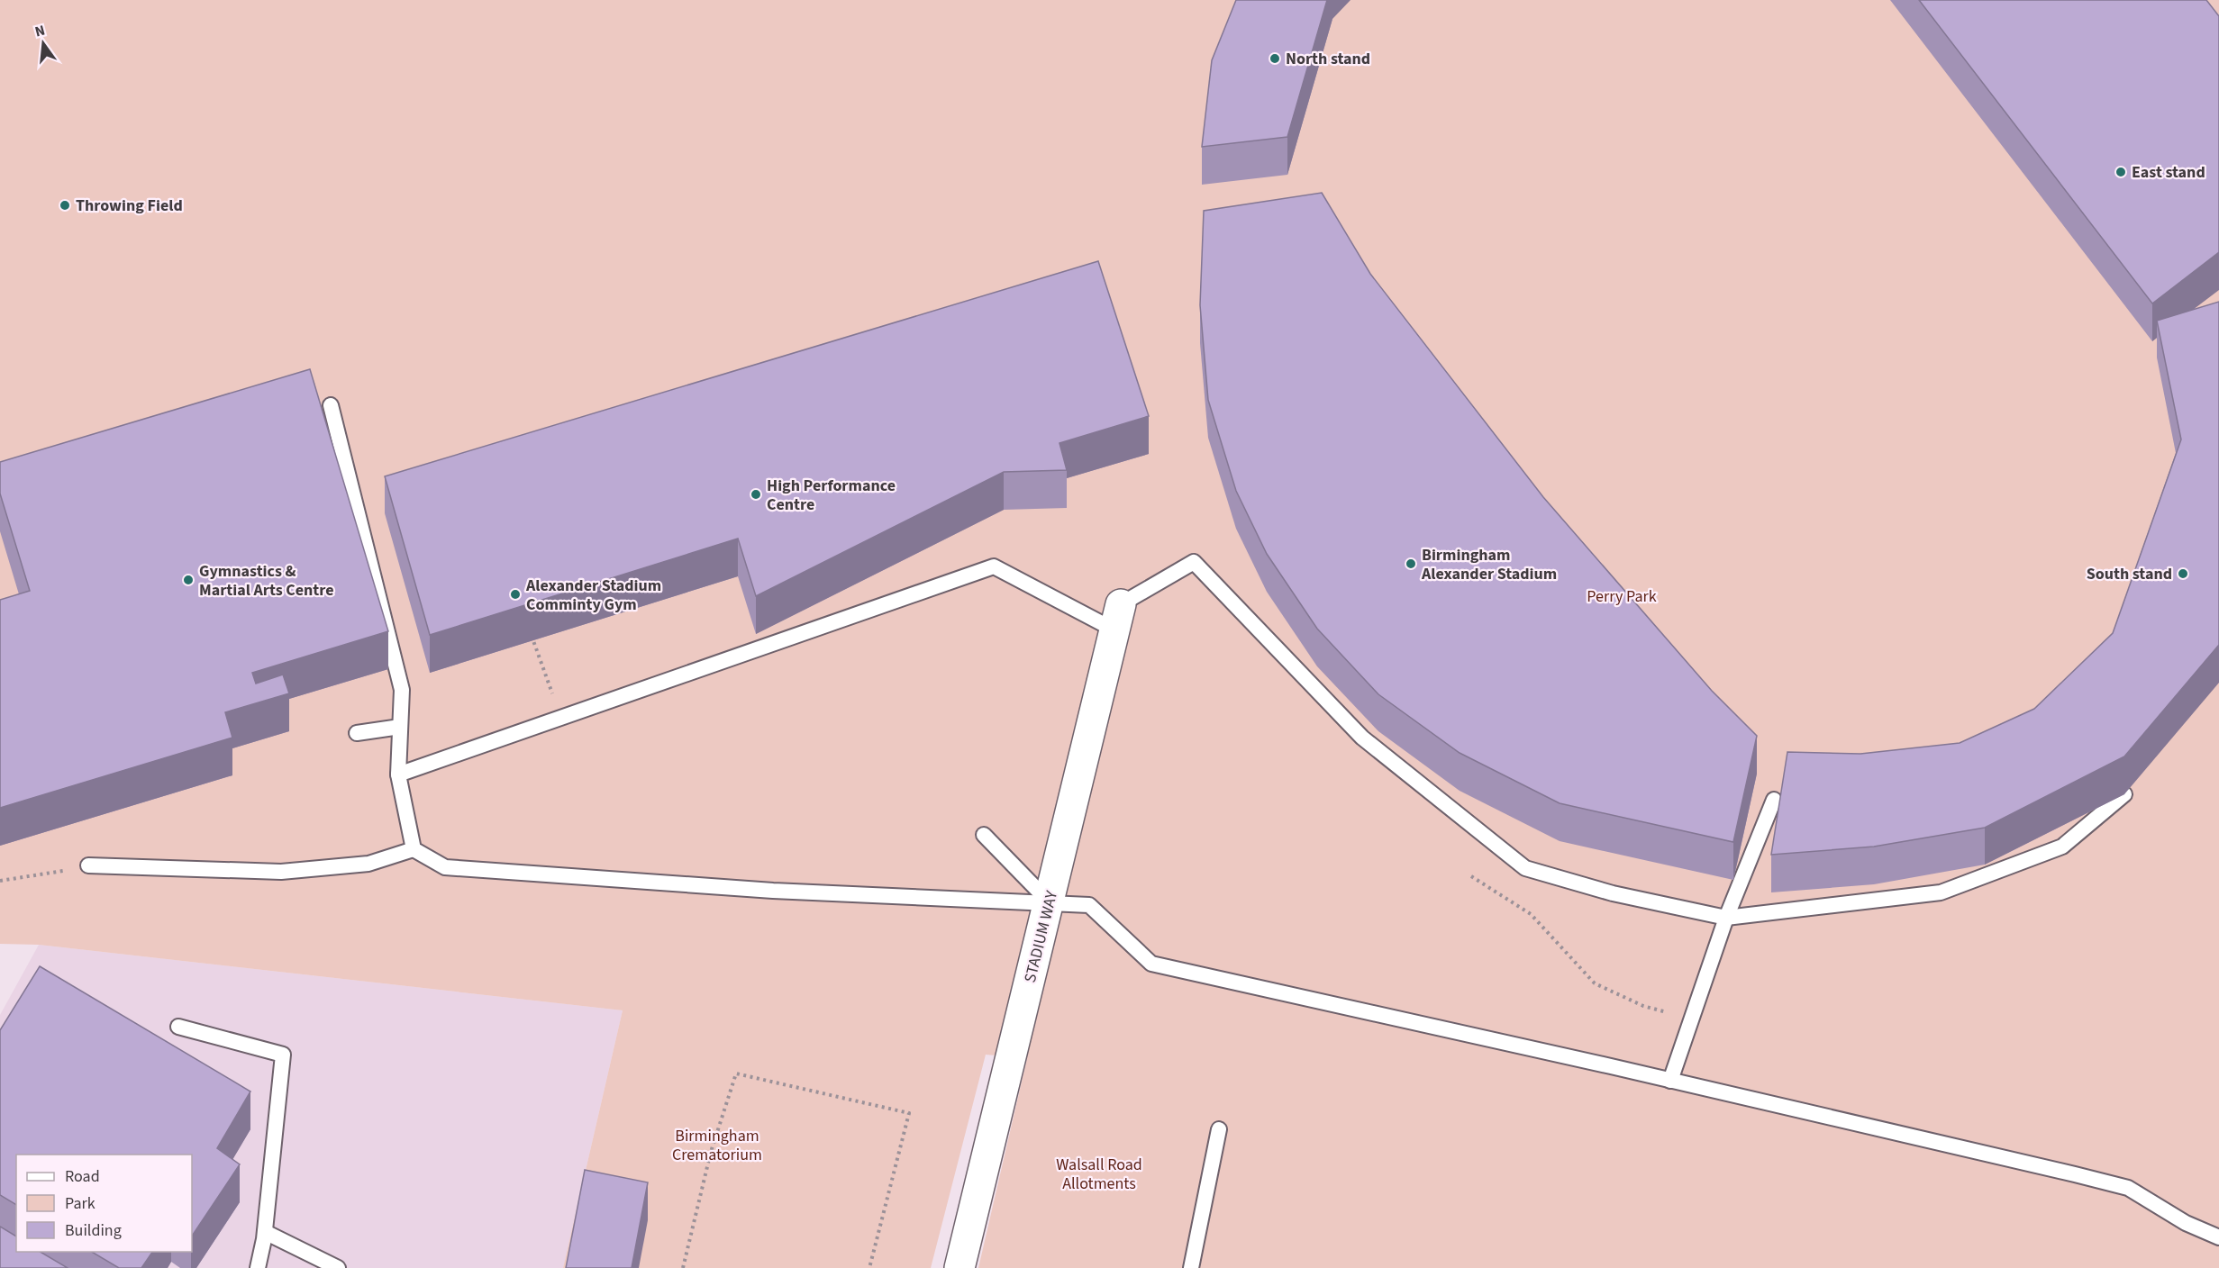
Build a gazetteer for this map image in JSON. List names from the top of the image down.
{
  "streets": {
    "street": ["STADIUM WAY"]
  },
  "parks": ["Perry Park", "Birmingham Crematorium", "Walsall Road Allotments"],
  "places": [
    "North stand",
    "East stand",
    "Throwing Field",
    "High Performance Centre",
    "Birmingham Alexander Stadium",
    "South stand",
    "Gymnastics & Martial Arts Centre",
    "Alexander Stadium Comminty Gym"
  ],
  "legend": ["Road", "Park", "Building"],
  "north": "top"
}
